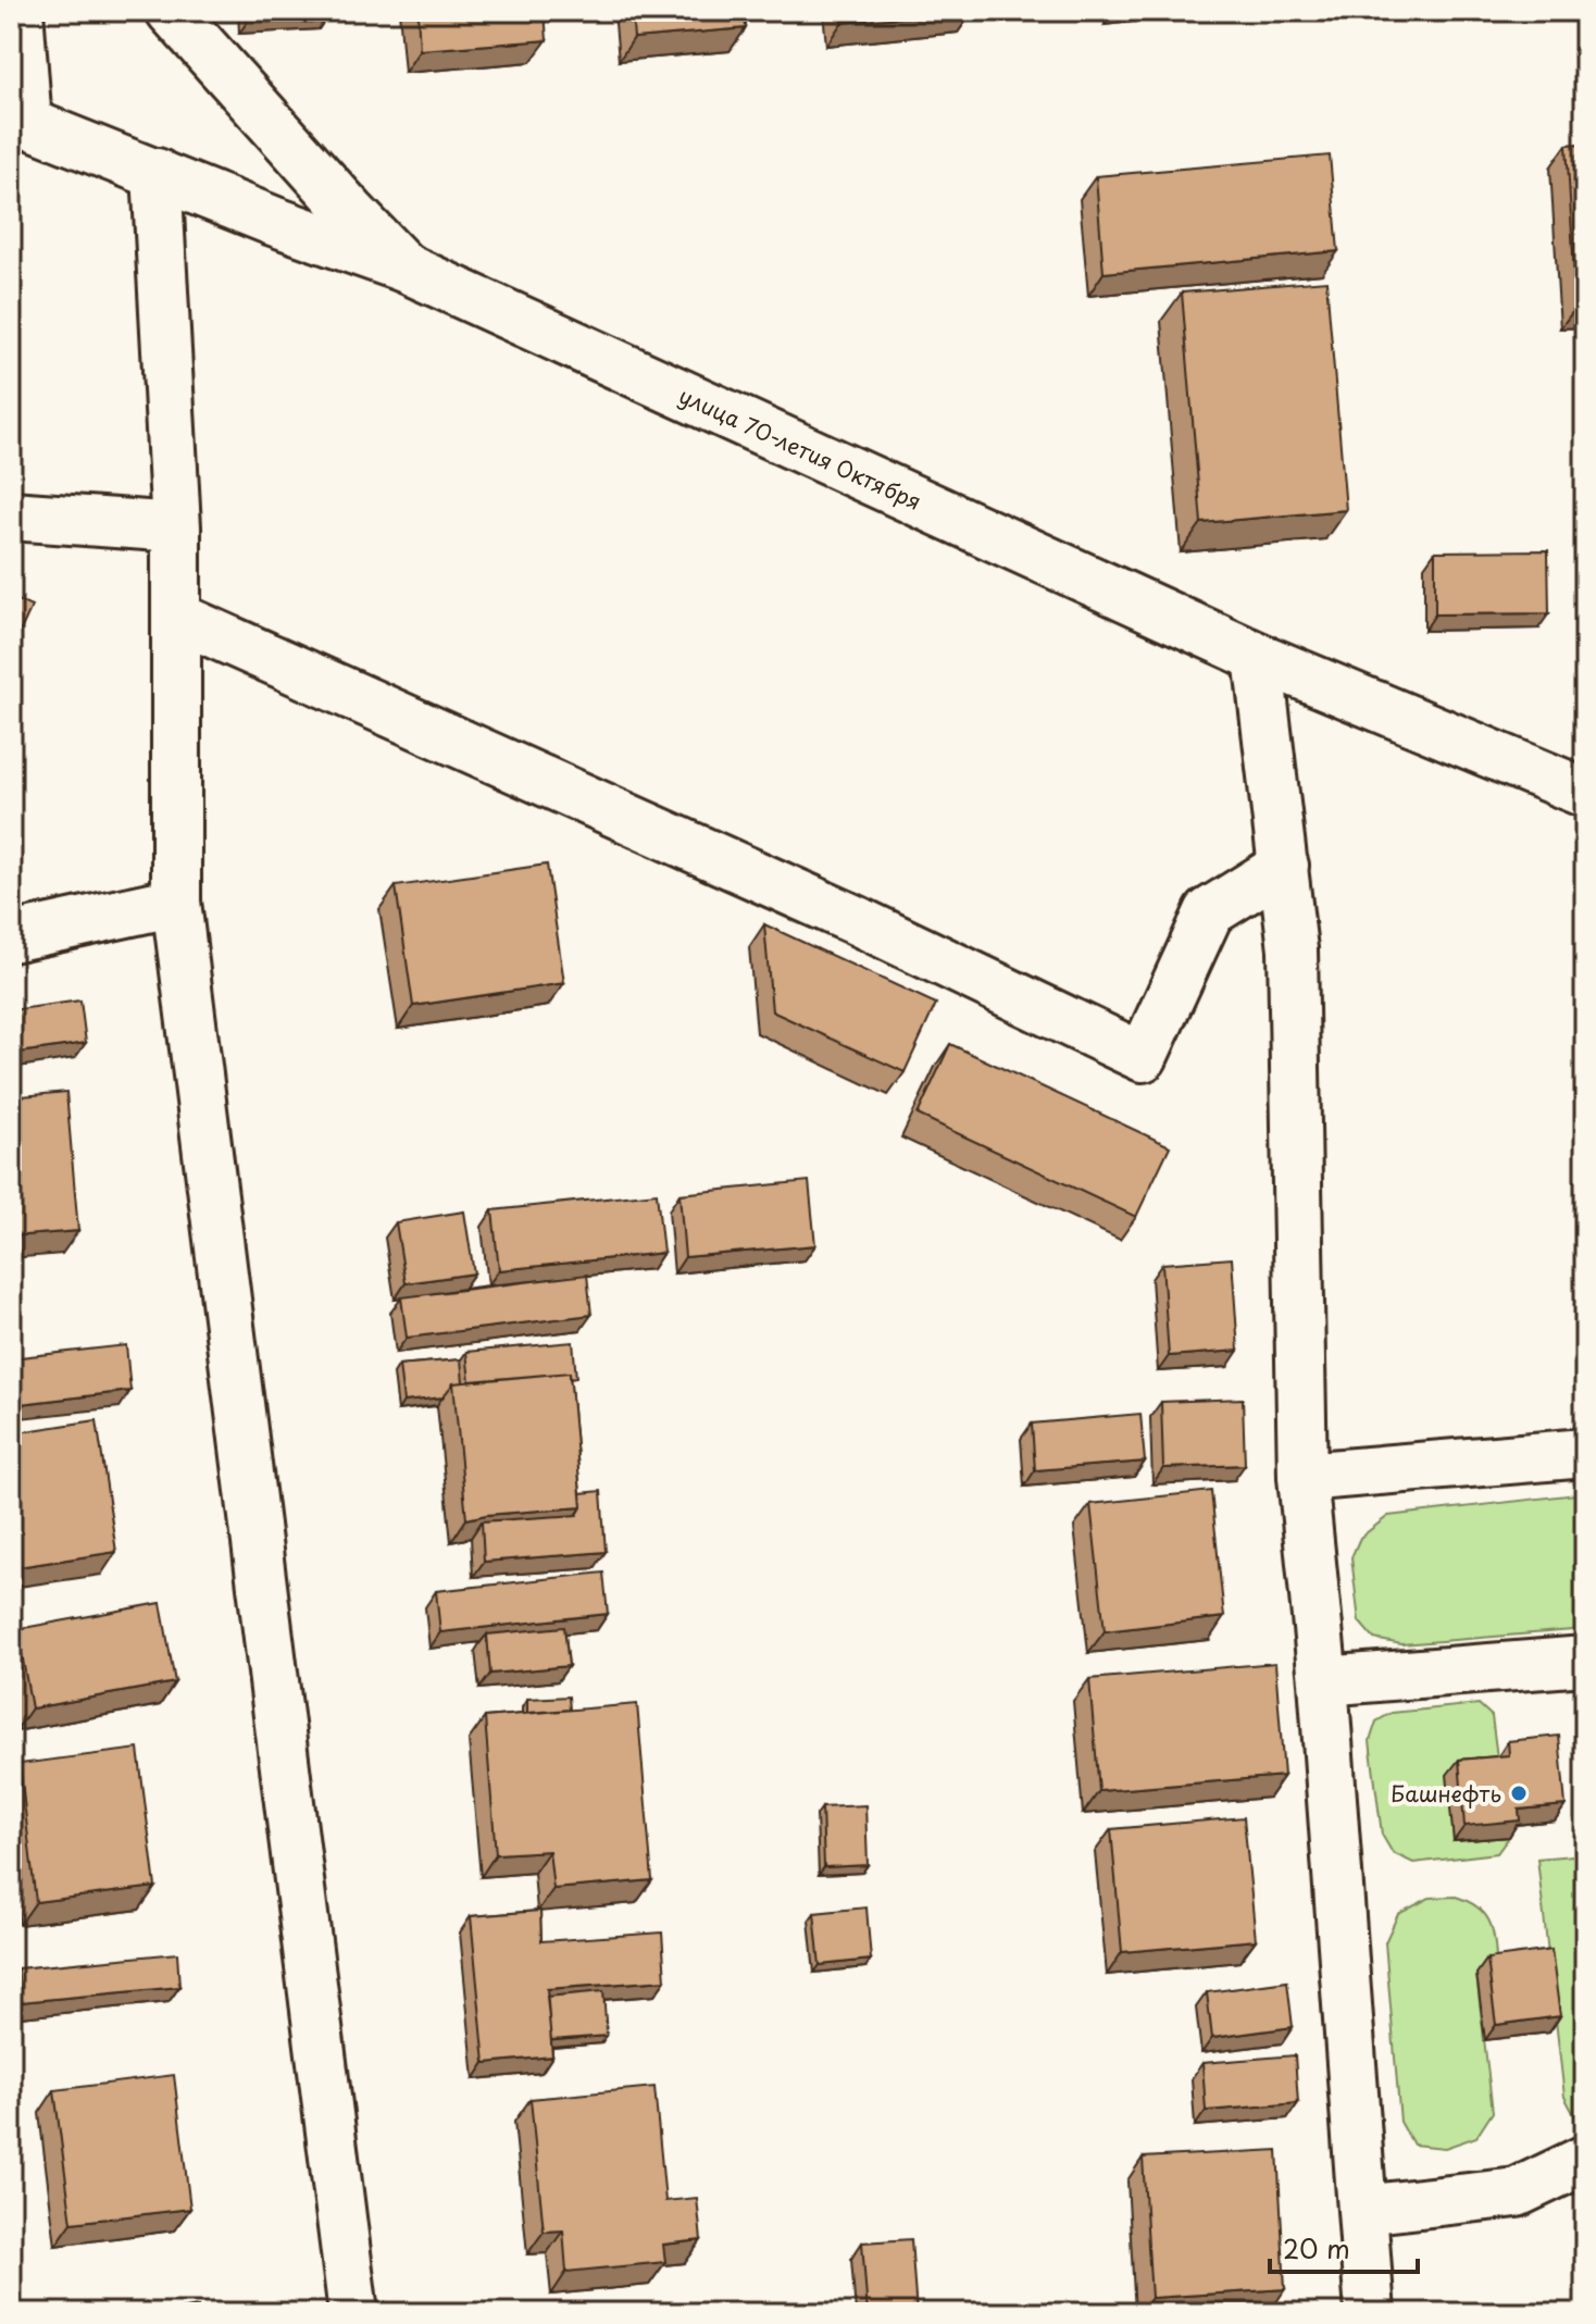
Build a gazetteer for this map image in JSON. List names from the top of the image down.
{
  "streets": {
    "street": ["улица 70-летия Октября"]
  },
  "places": ["Башнефть"],
  "scale_bar": "20 m"
}
